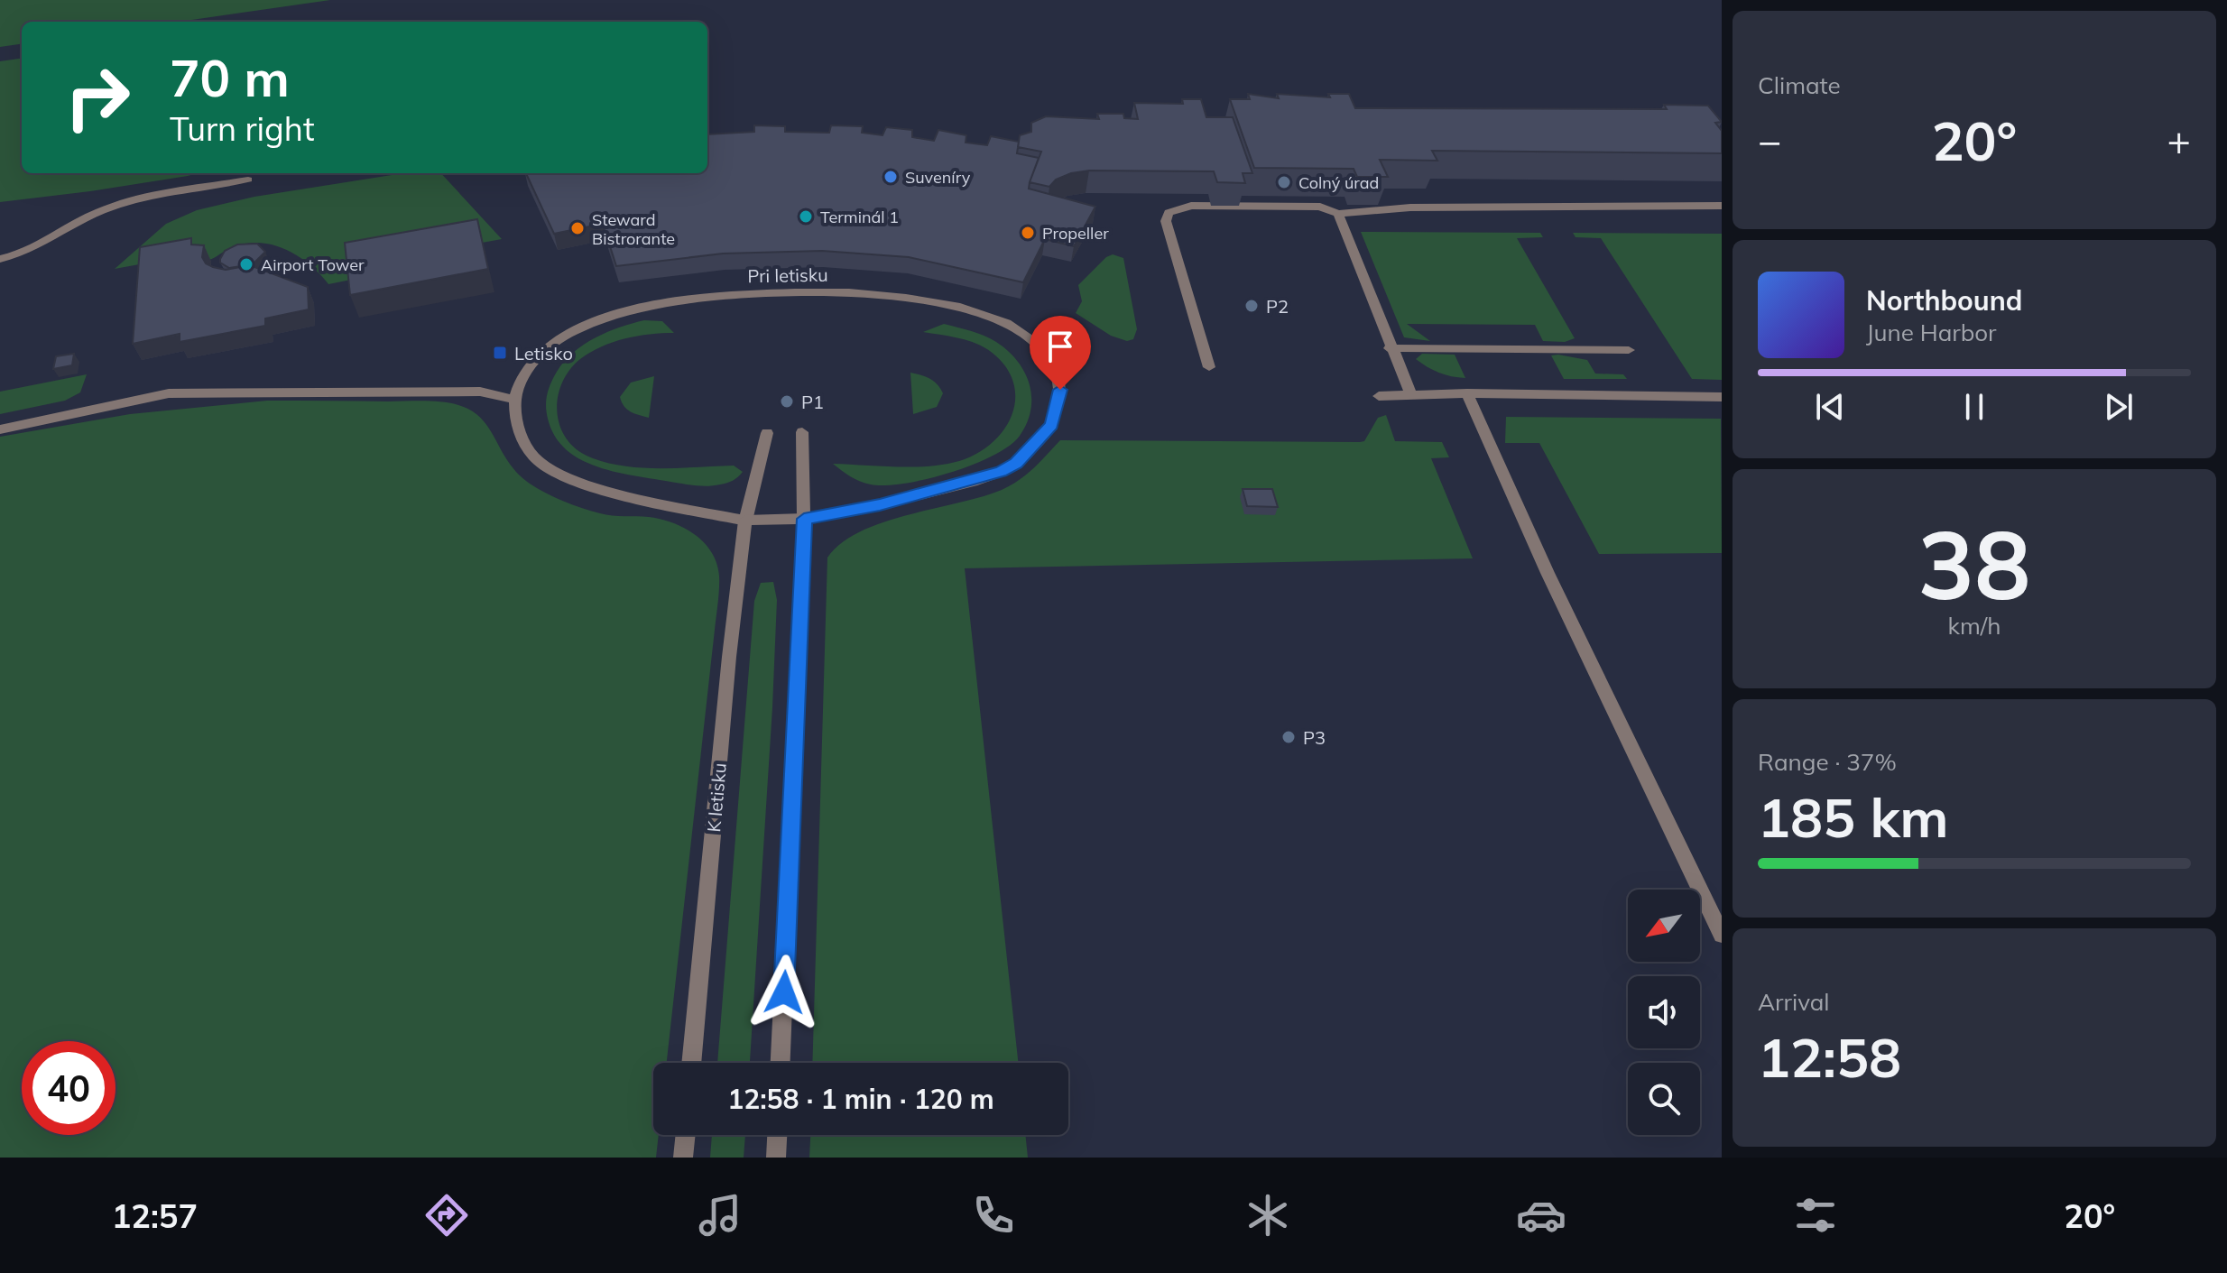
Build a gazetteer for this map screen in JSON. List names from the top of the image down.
{
  "streets": {
    "street": ["Pri letisku", "K letisku"]
  },
  "places": {
    "other": [
      "Suveníry",
      "Colný úrad",
      "Terminál 1",
      "Steward Bistrorante",
      "Propeller",
      "Airport Tower",
      "P2",
      "P1",
      "P3"
    ],
    "transit": ["Letisko"]
  },
  "north": "bottom left",
  "page": {
    "tile": [
      "Climate",
      ["38", "km/h"],
      ["Range · 37%", "185 km"],
      ["Arrival", "12:58"]
    ],
    "turn": ["70 m", "Turn right"],
    "heat": ["−", "20°", "+"],
    "song": ["Northbound", "June Harbor"],
    "limit": "40",
    "trip": "12:58 · 1 min · 120 m",
    "tabs": ["12:57", "20°"]
  }
}
